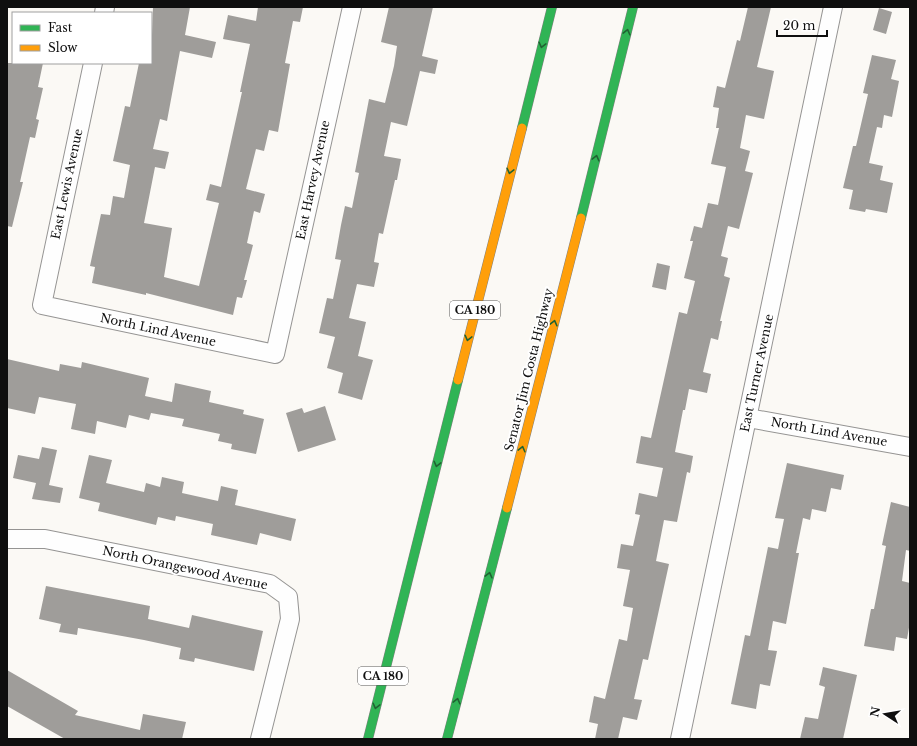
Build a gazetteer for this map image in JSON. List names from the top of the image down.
{
  "streets": {
    "highway": ["CA 180", "Senator Jim Costa Highway"],
    "street": [
      "East Harvey Avenue",
      "East Lewis Avenue",
      "North Lind Avenue",
      "East Turner Avenue",
      "North Orangewood Avenue"
    ]
  },
  "crossings": [
    ["East Harvey Avenue", "North Lind Avenue"],
    ["East Lewis Avenue", "North Lind Avenue"],
    ["North Lind Avenue", "East Turner Avenue"]
  ],
  "legend": ["Fast", "Slow"],
  "scale_bar": "20 m",
  "north": "left"
}
